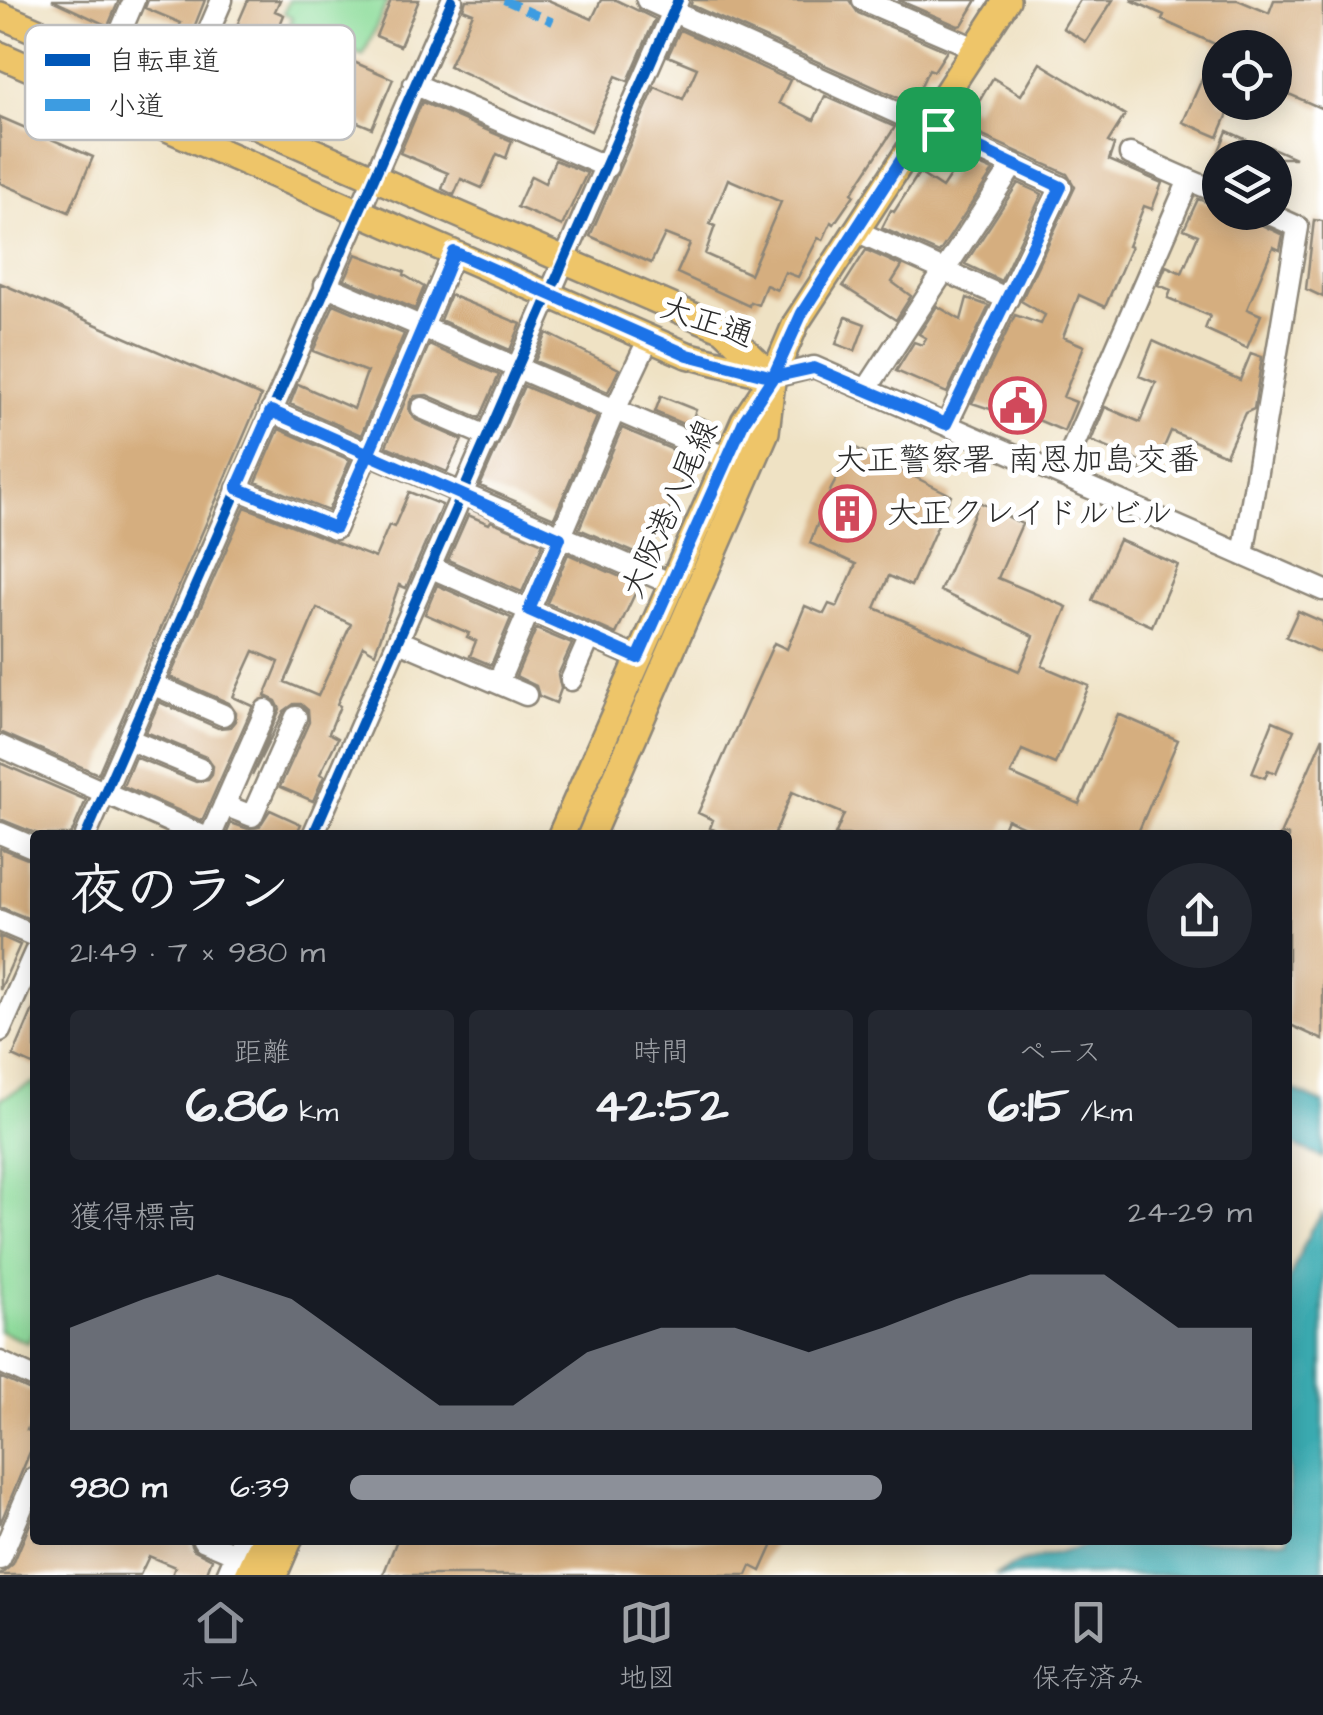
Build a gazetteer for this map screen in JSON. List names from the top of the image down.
{
  "streets": {
    "main road": ["大正通", "大阪港八尾線"]
  },
  "crossings": [
    ["大正通", "大阪港八尾線"]
  ],
  "places": {
    "public building": ["大正警察署 南恩加島交番"],
    "building": ["大正クレイドルビル"]
  },
  "legend": ["自転車道", "小道"],
  "page": {
    "heading": ["夜のラン", "21:49 · 7 × 980 m"],
    "stats": [
      ["距離", "6.86 km"],
      ["時間", "42:52"],
      ["ペース", "6:15 /km"]
    ],
    "chart": ["獲得標高", "24–29 m"],
    "list": [
      {
        "name": "980 m",
        "note": "6:39"
      }
    ],
    "tabs": ["ホーム", "地図", "保存済み"]
  }
}
